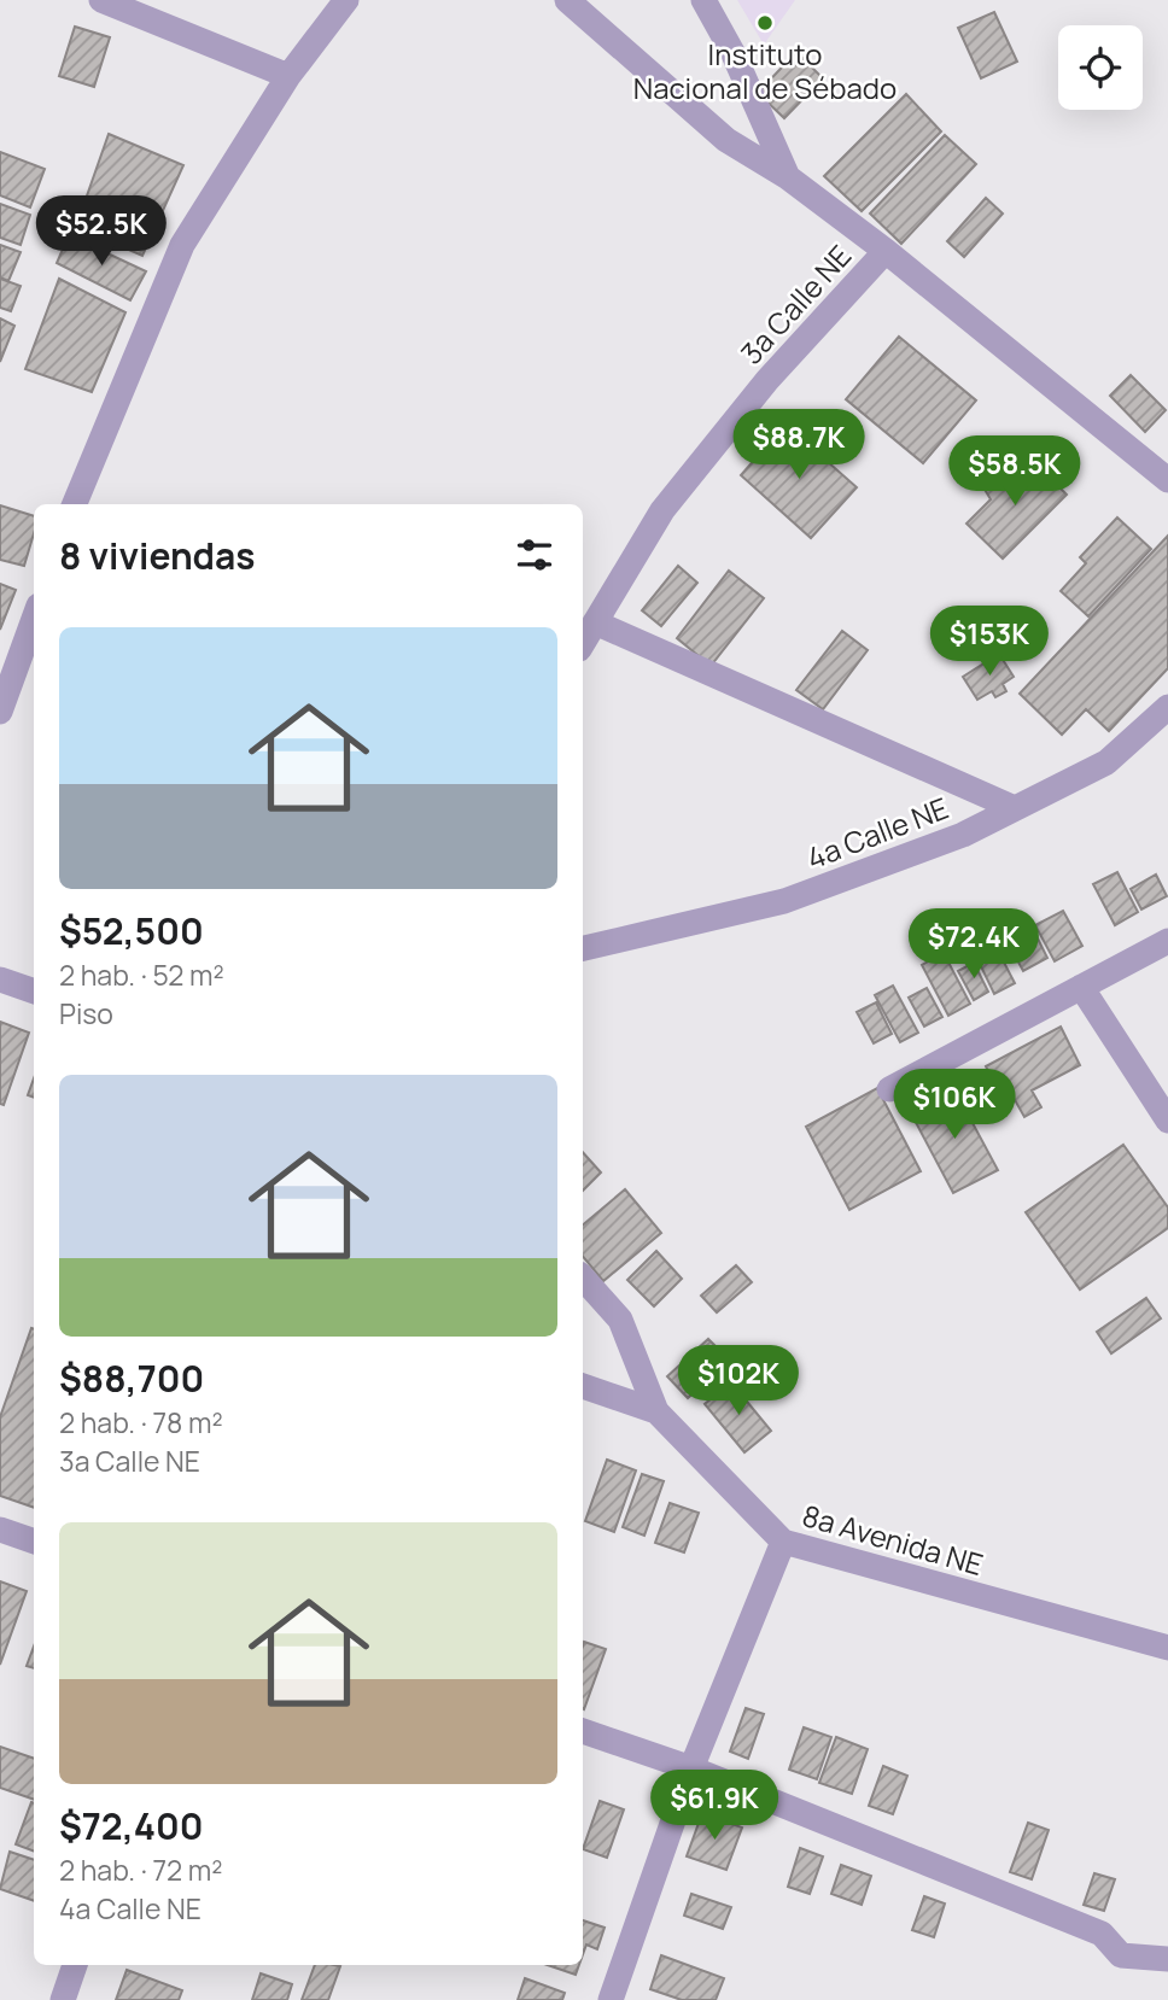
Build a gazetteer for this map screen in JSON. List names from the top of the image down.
{
  "streets": {
    "street": ["3a Calle NE", "4a Calle NE", "8a Avenida NE"]
  },
  "places": ["Instituto Nacional de Sébado"],
  "page": {
    "price": [
      "$52.5K",
      "$88.7K",
      "$58.5K",
      "$153K",
      "$72.4K",
      "$106K",
      "$102K",
      "$61.9K"
    ],
    "heading": "8 viviendas",
    "list": [
      {
        "name": "$52,500",
        "note": "2 hab. · 52 m² · Piso"
      },
      {
        "name": "$88,700",
        "note": "2 hab. · 78 m² · 3a Calle NE"
      },
      {
        "name": "$72,400",
        "note": "2 hab. · 72 m² · 4a Calle NE"
      }
    ]
  }
}
